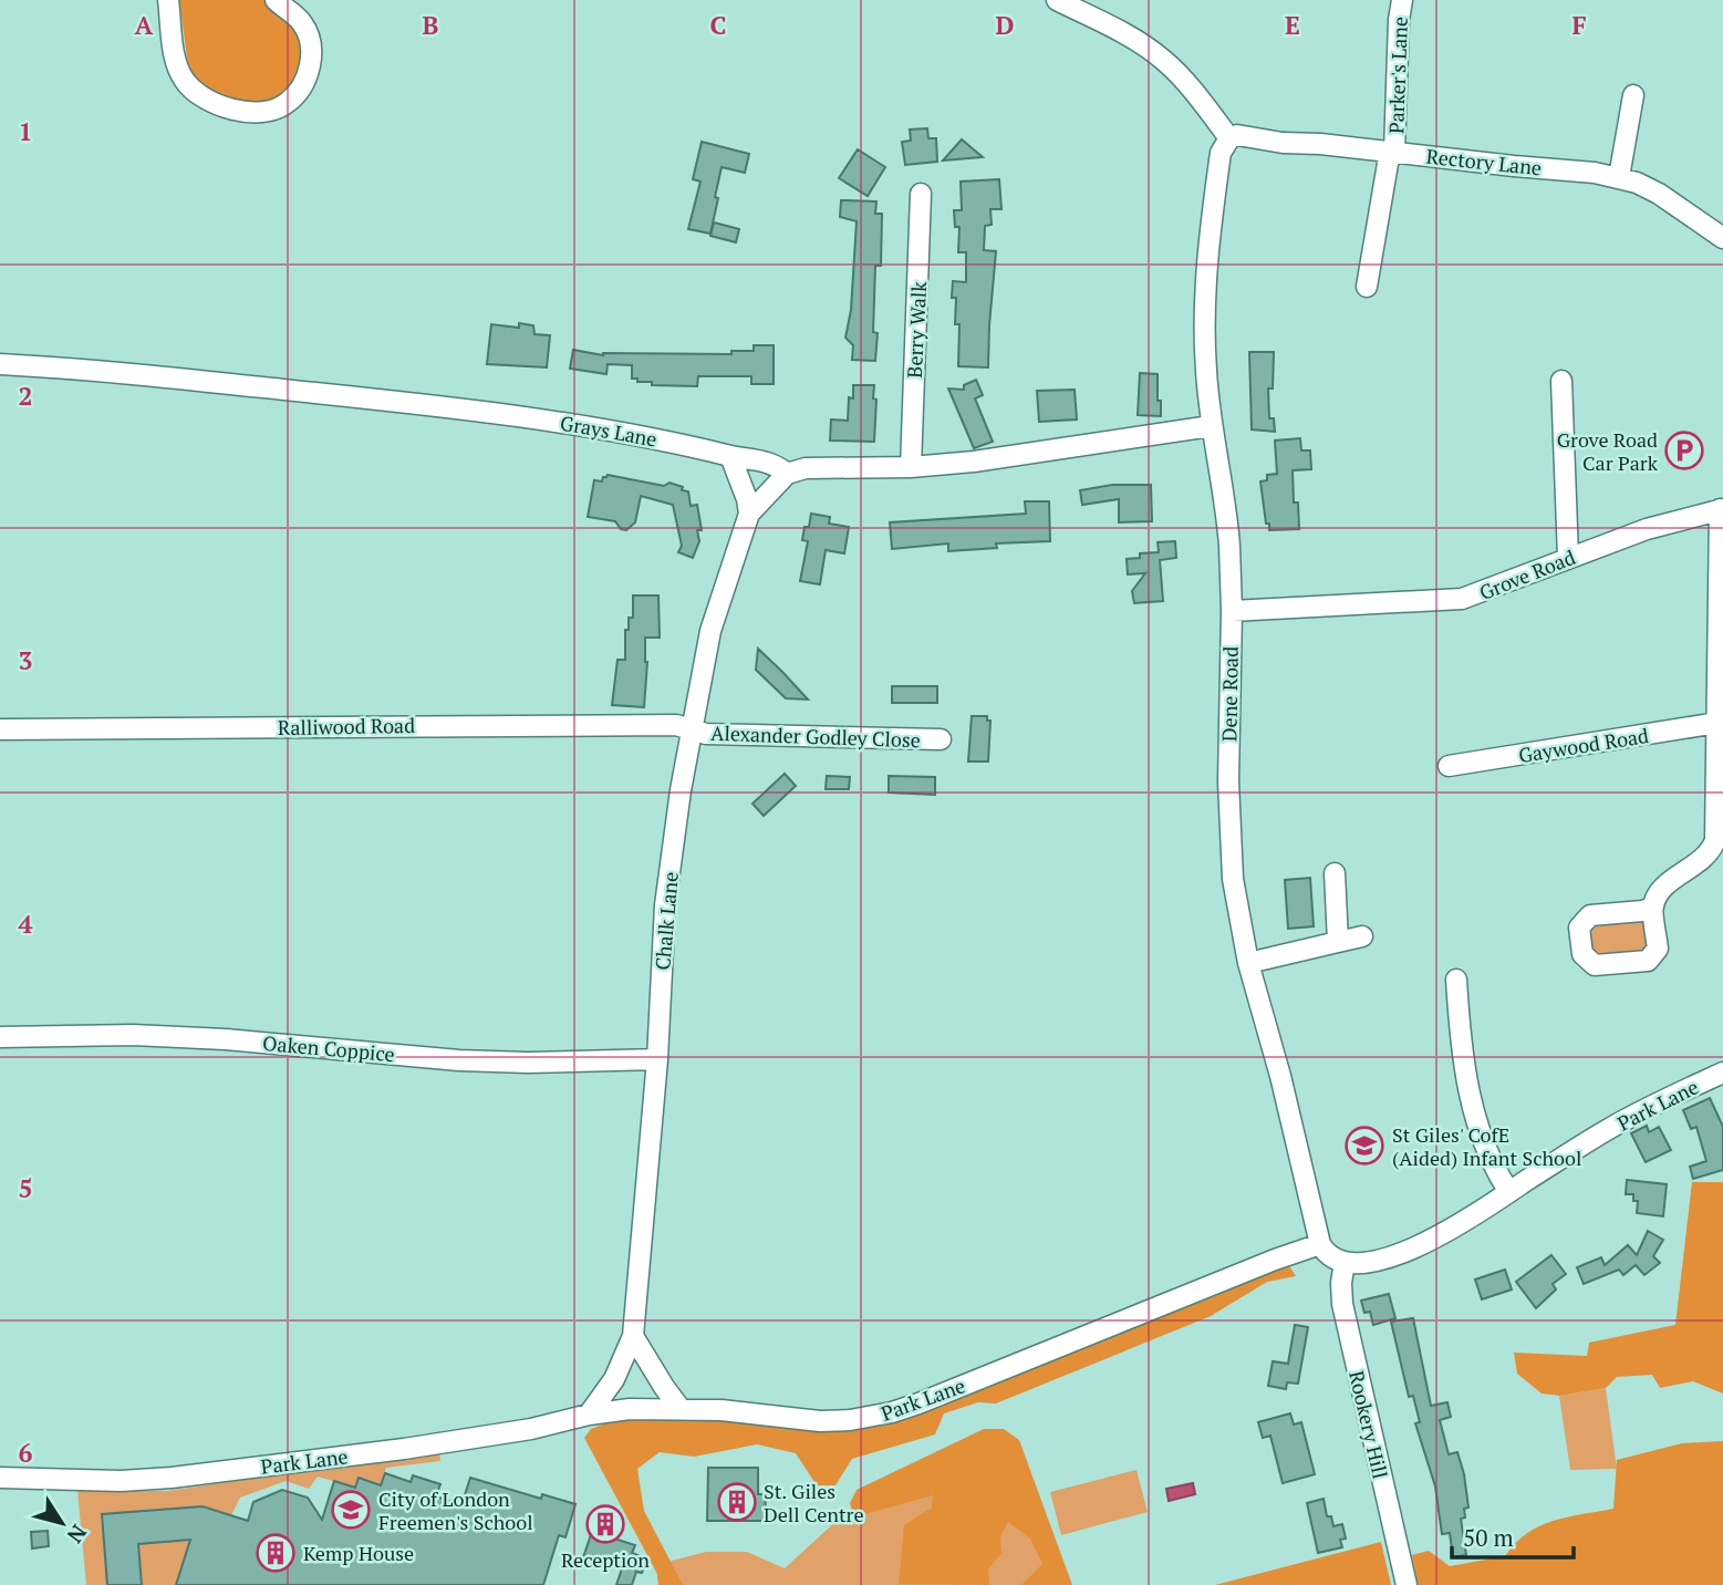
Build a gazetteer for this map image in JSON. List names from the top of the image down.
{
  "streets": {
    "street": [
      "Parker's Lane",
      "Rectory Lane",
      "Berry Walk",
      "Grays Lane",
      "Grove Road",
      "Dene Road",
      "Ralliwood Road",
      "Alexander Godley Close",
      "Gaywood Road",
      "Chalk Lane",
      "Oaken Coppice",
      "Park Lane",
      "Rookery Hill"
    ]
  },
  "crossings": [
    ["Parker's Lane", "Rectory Lane"],
    ["Rectory Lane", "Dene Road"],
    ["Grays Lane", "Chalk Lane"],
    ["Grove Road", "Dene Road"],
    ["Dene Road", "Park Lane"],
    ["Ralliwood Road", "Alexander Godley Close"],
    ["Ralliwood Road", "Chalk Lane"],
    ["Alexander Godley Close", "Chalk Lane"],
    ["Chalk Lane", "Oaken Coppice"],
    ["Chalk Lane", "Park Lane"],
    ["Park Lane", "Rookery Hill"]
  ],
  "places": {
    "parking": ["Grove Road Car Park"],
    "school or university": ["St Giles' CofE (Aided) Infant School", "City of London Freemen's School"],
    "building": ["St. Giles Dell Centre", "Reception", "Kemp House"]
  },
  "scale_bar": "50 m",
  "north": "bottom right",
  "grid": {
    "columns": [
      "A",
      "B",
      "C",
      "D",
      "E",
      "F"
    ],
    "rows": [
      "1",
      "2",
      "3",
      "4",
      "5",
      "6"
    ]
  }
}
